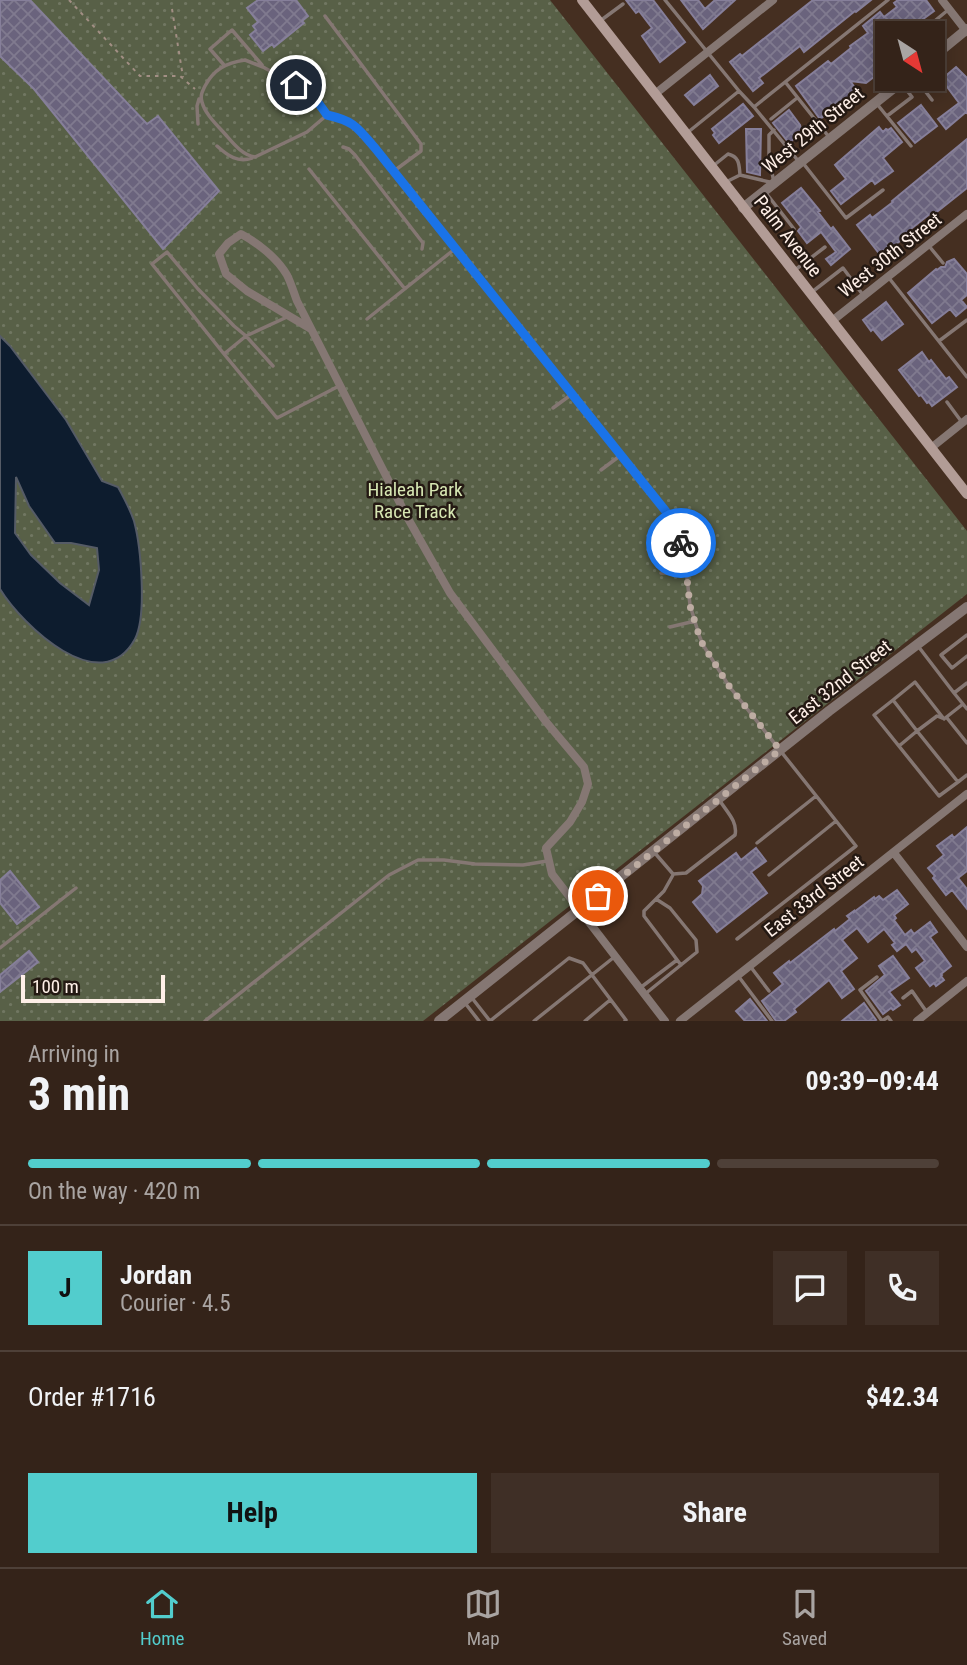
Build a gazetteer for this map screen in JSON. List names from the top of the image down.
{
  "streets": {
    "main road": ["Palm Avenue"],
    "street": [
      "West 29th Street",
      "West 30th Street",
      "East 32nd Street",
      "East 33rd Street"
    ]
  },
  "crossings": [
    ["West 29th Street", "Palm Avenue"],
    ["Palm Avenue", "West 30th Street"]
  ],
  "parks": ["Hialeah Park Race Track"],
  "scale_bar": "100 m",
  "north": "bottom right",
  "page": {
    "scale": "100 m",
    "heading": ["3 min", "Arriving in", "09:39–09:44"],
    "panel": [
      "Jordan",
      "Courier · 4.5",
      "Order #1716",
      "$42.34"
    ],
    "bar": "On the way · 420 m",
    "round": "J",
    "buttons": ["Help", "Share"],
    "tabs": ["Home", "Map", "Saved"]
  }
}
